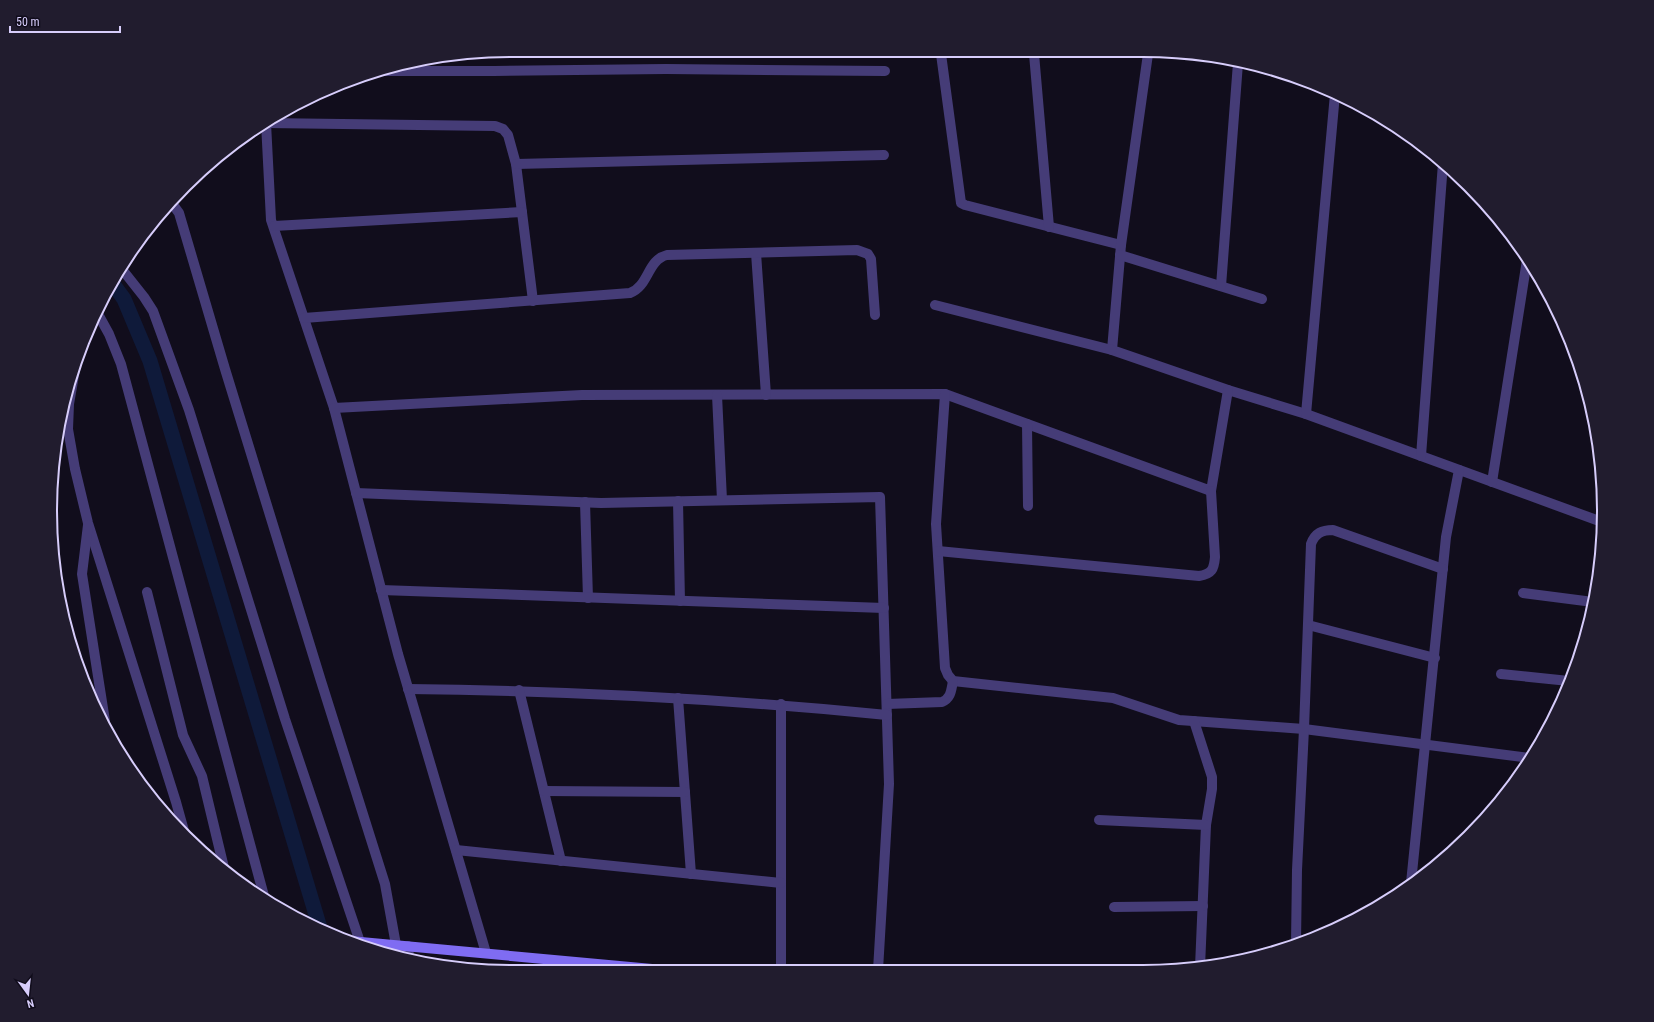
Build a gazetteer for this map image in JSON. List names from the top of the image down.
{
  "scale_bar": "50 m",
  "north": "bottom"
}
